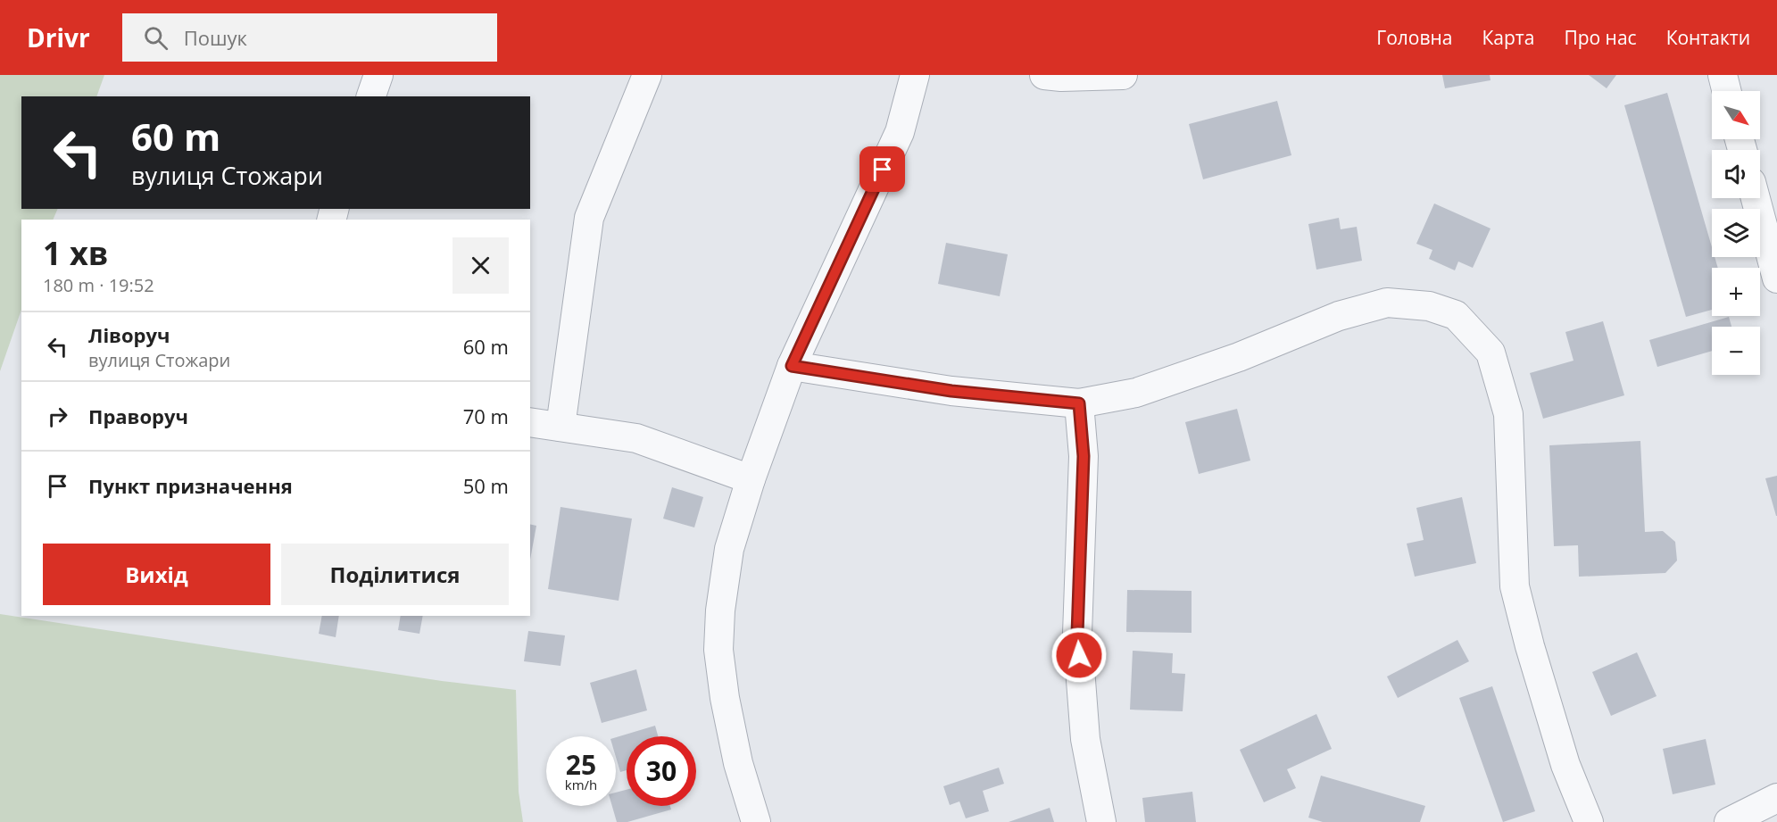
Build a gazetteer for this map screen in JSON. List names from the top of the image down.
{
  "north": "bottom right",
  "page": {
    "header": "Drivr",
    "search": "Пошук",
    "nav": [
      "Головна",
      "Карта",
      "Про нас",
      "Контакти"
    ],
    "map_buttons": ["+", "−"],
    "turn": ["60 m", "вулиця Стожари"],
    "heading": ["1 хв", "180 m · 19:52"],
    "list": [
      {
        "name": "Ліворуч",
        "note": "вулиця Стожари",
        "value": "60 m"
      },
      {
        "name": "Праворуч",
        "value": "70 m"
      },
      {
        "name": "Пункт призначення",
        "value": "50 m"
      }
    ],
    "buttons": ["Вихід", "Поділитися"],
    "speed": "25 km/h",
    "limit": "30"
  }
}
